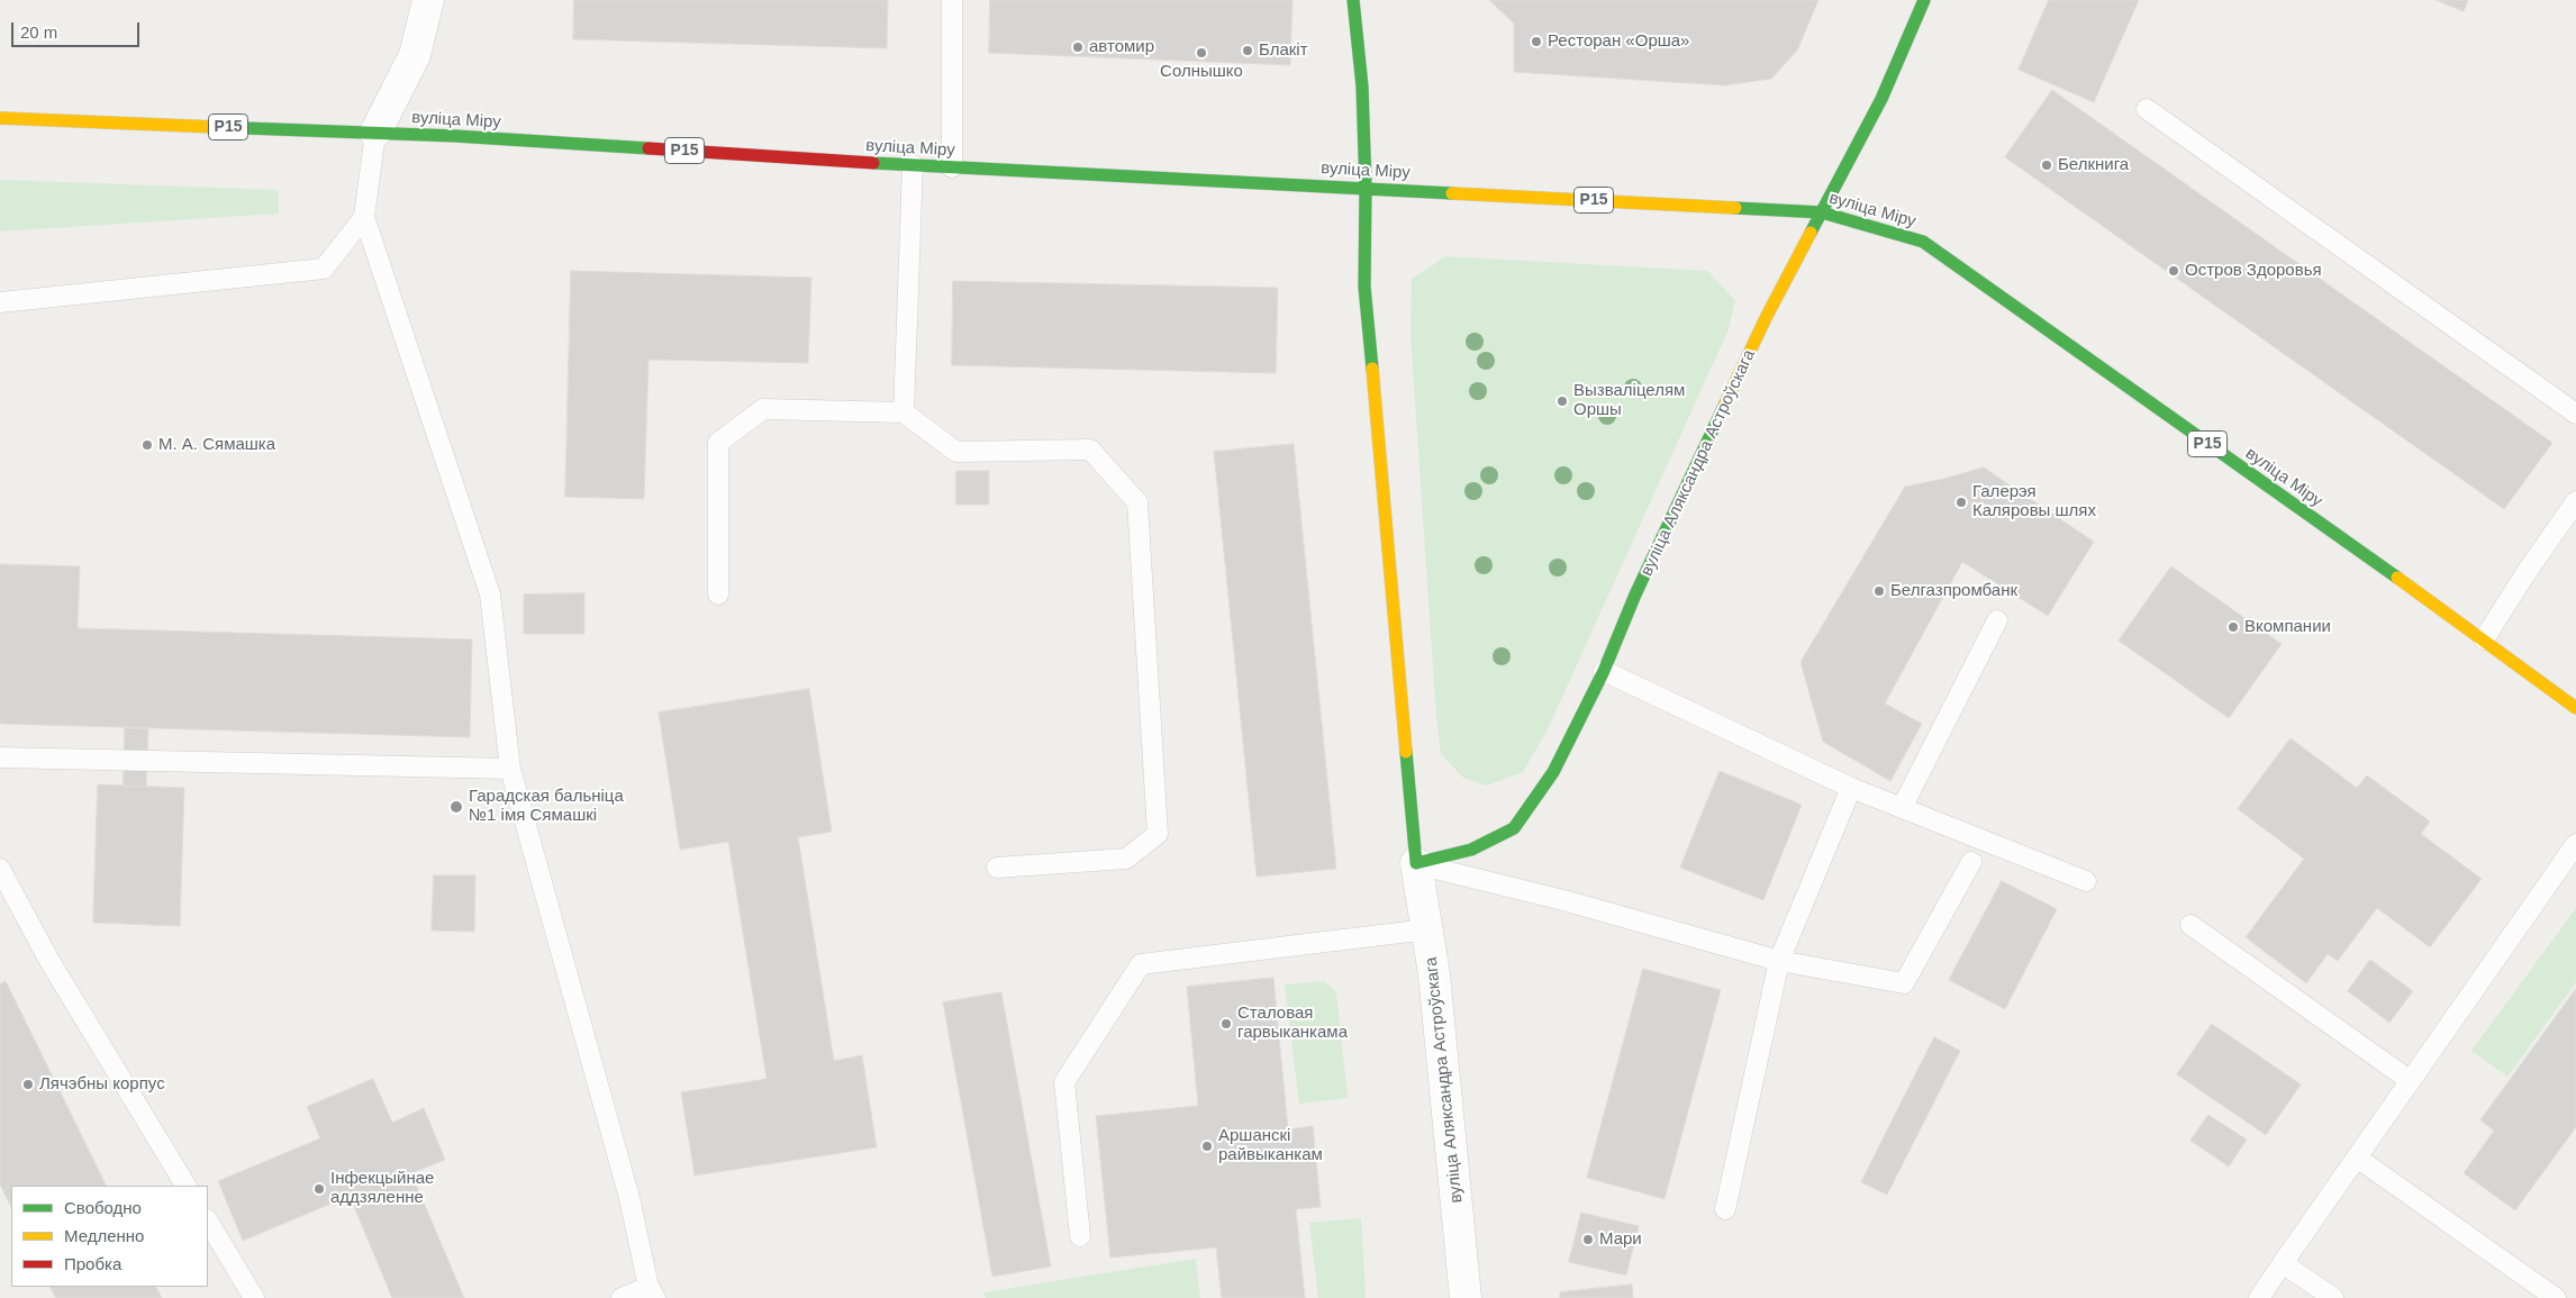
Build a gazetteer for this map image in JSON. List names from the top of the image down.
{
  "streets": {
    "main road": ["вуліца Міру", "Р15", "вуліца Аляксандра Астроўскага"]
  },
  "crossings": [
    ["вуліца Міру", "вуліца Аляксандра Астроўскага"]
  ],
  "places": [
    "Ресторан «Орша»",
    "автомир",
    "Блакіт",
    "Солнышко",
    "Белкнига",
    "Остров Здоровья",
    "Вызваліцелям Оршы",
    "М. А. Сямашка",
    "Галерэя Каляровы шлях",
    "Белгазпромбанк",
    "Вкомпании",
    "Гарадская бальніца №1 імя Сямашкі",
    "Сталовая гарвыканкама",
    "Лячэбны корпус",
    "Аршанскі райвыканкам",
    "Інфекцыйнае аддзяленне",
    "Мари"
  ],
  "legend": ["Свободно", "Медленно", "Пробка"],
  "scale_bar": "20 m"
}
